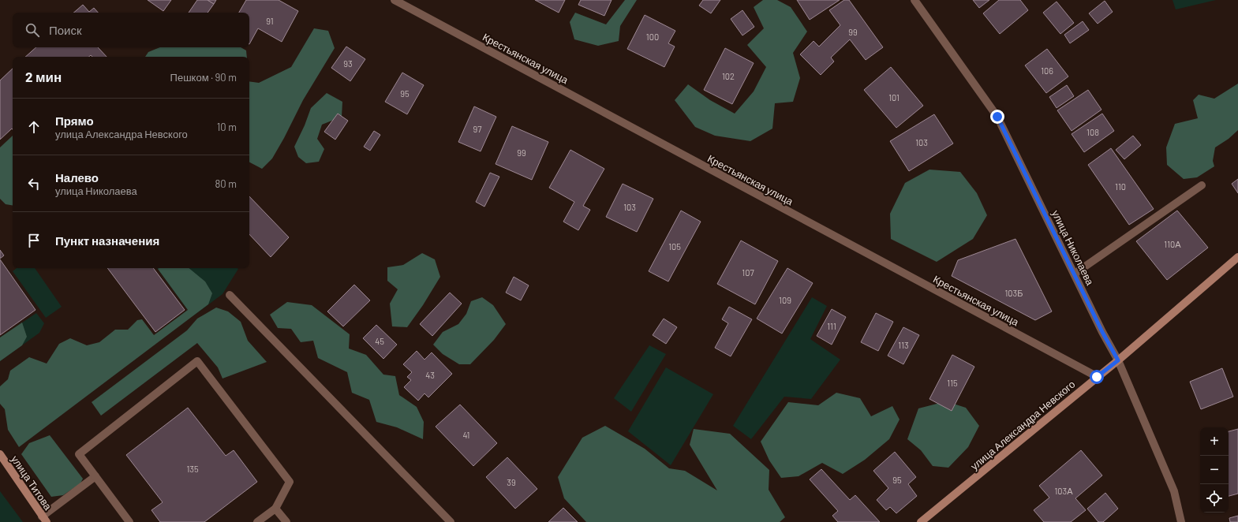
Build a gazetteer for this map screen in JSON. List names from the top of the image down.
{
  "streets": {
    "main road": ["улица Александра Невского", "улица Титова"],
    "street": ["Крестьянская улица", "улица Николаева"]
  },
  "crossings": [
    ["Крестьянская улица", "улица Александра Невского"],
    ["улица Николаева", "улица Александра Невского"]
  ],
  "house_numbers": [
    "91",
    "99",
    "100",
    "93",
    "106",
    "102",
    "95",
    "101",
    "97",
    "108",
    "103",
    "99",
    "110",
    "103",
    "110А",
    "105",
    "107",
    "103Б",
    "109",
    "111",
    "45",
    "113",
    "43",
    "115",
    "41",
    "135",
    "95",
    "39",
    "103А"
  ],
  "page": {
    "search": "Поиск",
    "heading": ["2 мин", "Пешком · 90 m"],
    "list": [
      ["Прямо", "улица Александра Невского", "10 m"],
      ["Налево", "улица Николаева", "80 m"],
      "Пункт назначения"
    ],
    "map_buttons": ["+", "−"]
  }
}
